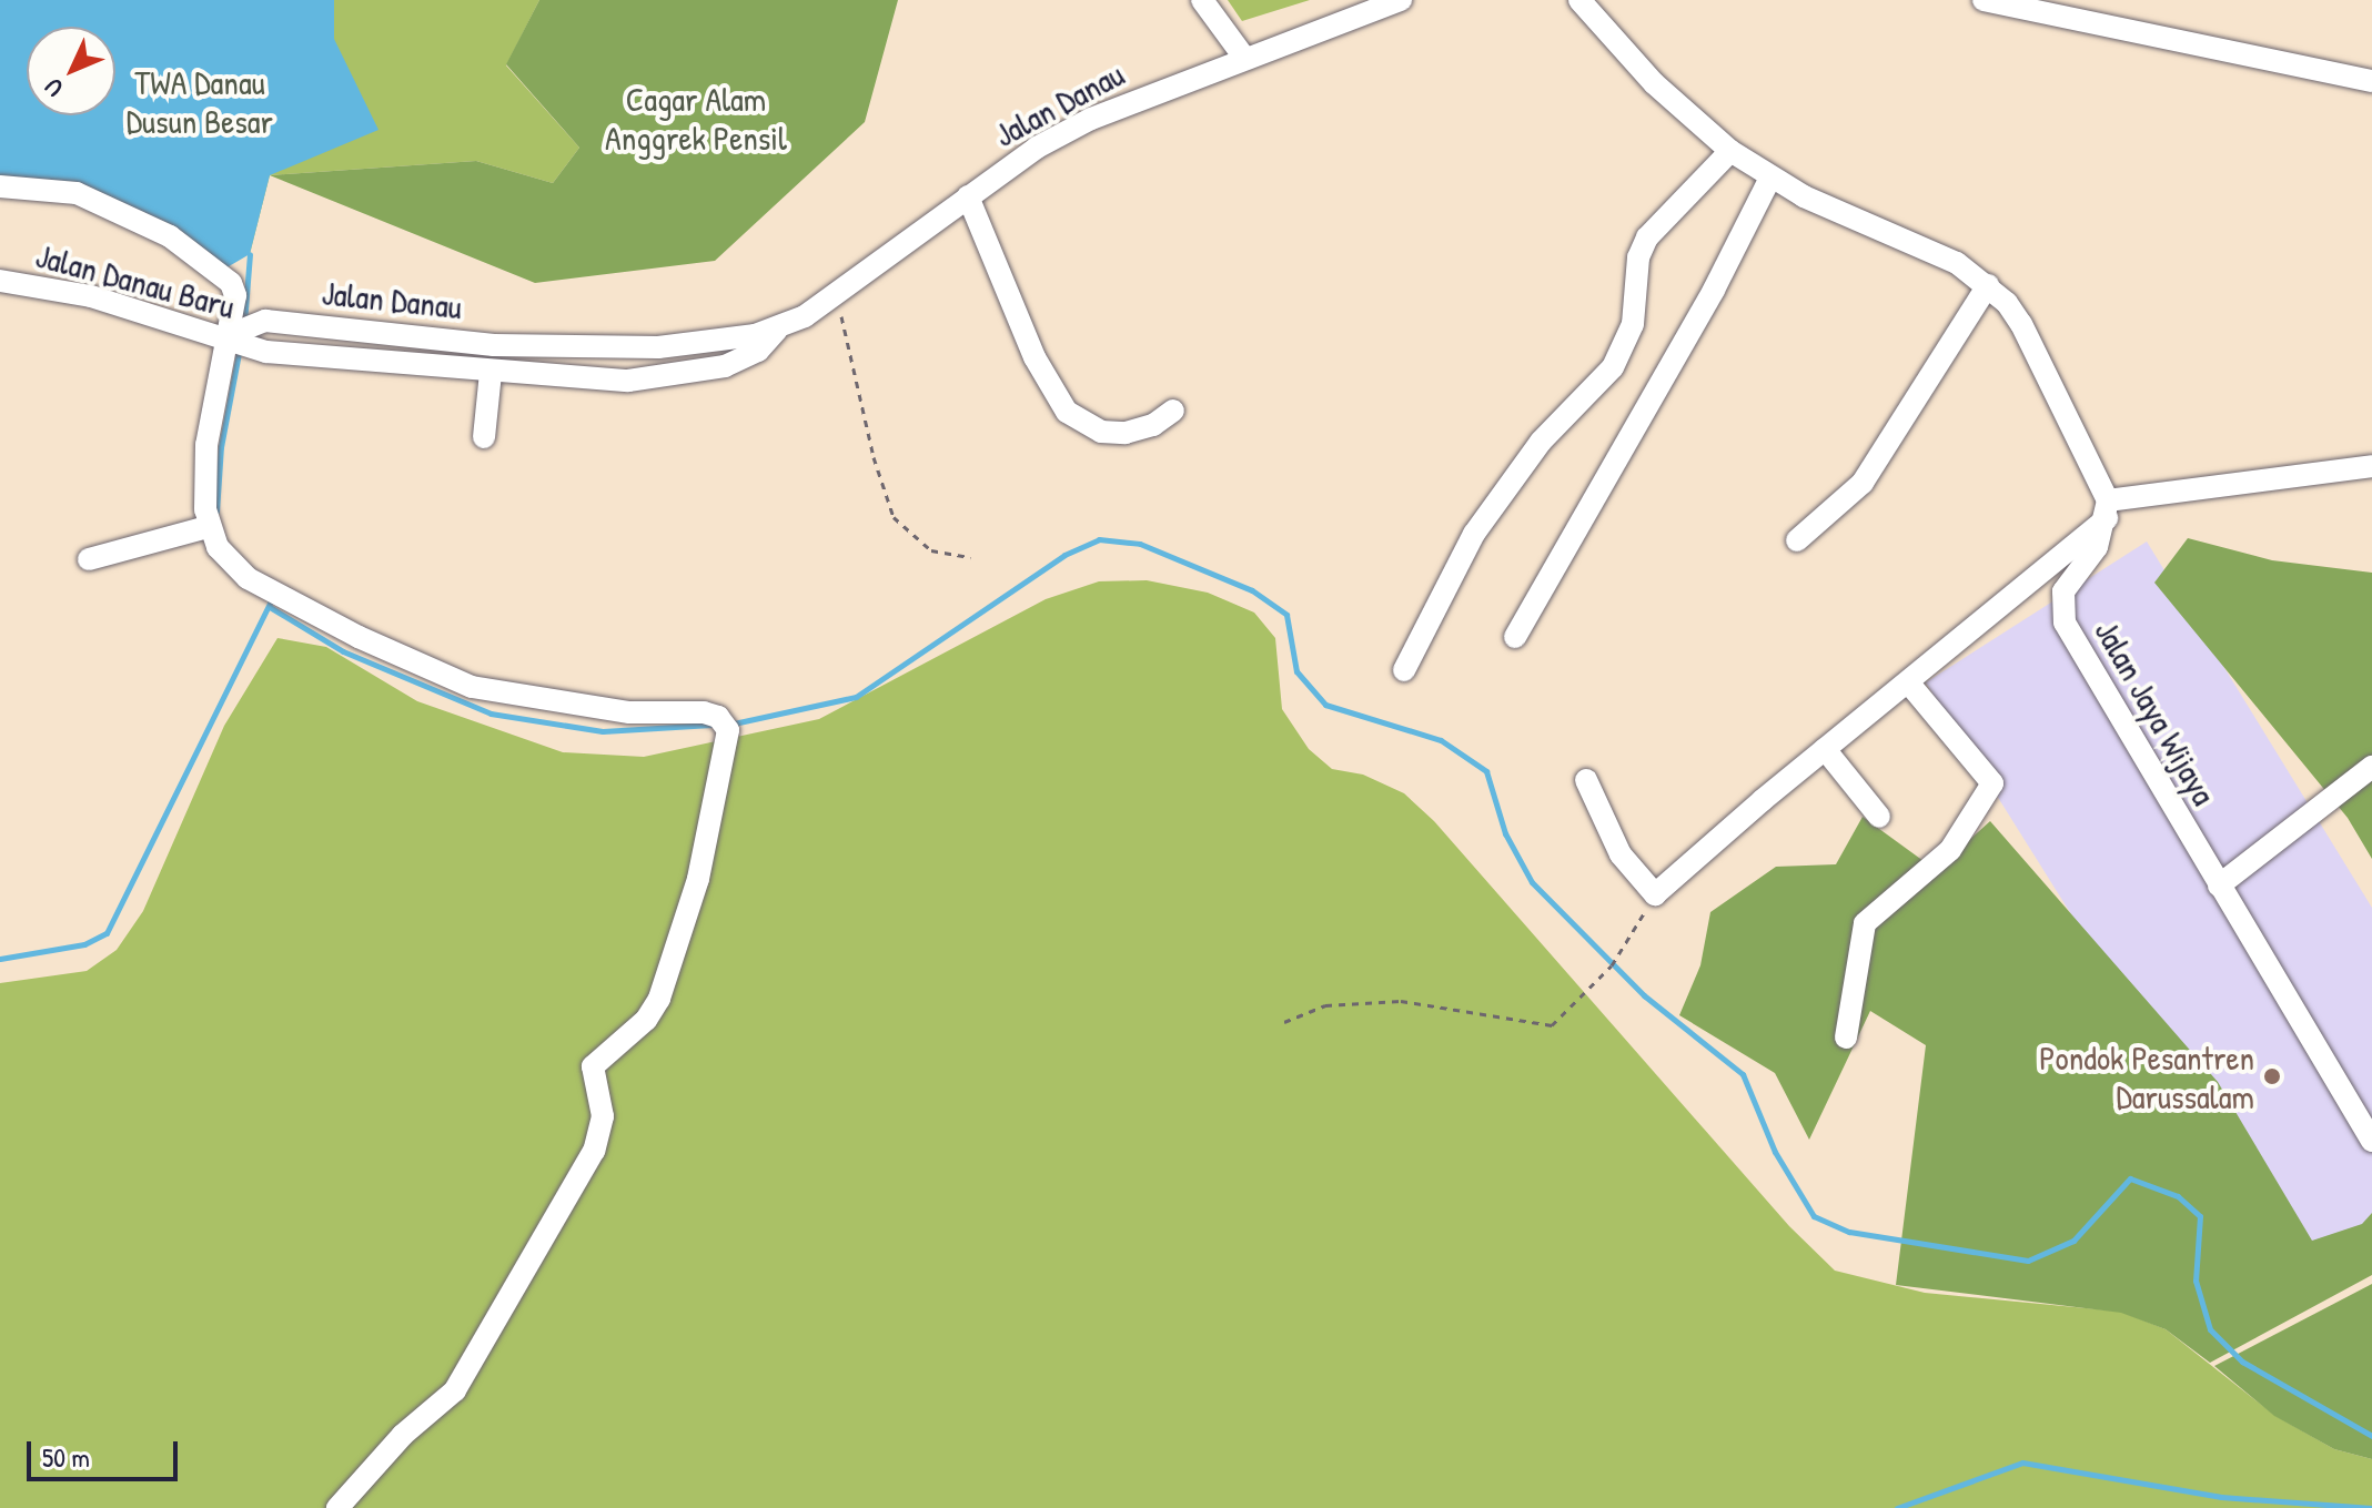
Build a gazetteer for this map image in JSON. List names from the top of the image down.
{
  "streets": {
    "street": ["Jalan Danau", "Jalan Danau Baru", "Jalan Jaya Wijaya"]
  },
  "crossings": [
    ["Jalan Danau", "Jalan Danau Baru"]
  ],
  "parks": ["TWA Danau Dusun Besar", "Cagar Alam Anggrek Pensil"],
  "places": ["Pondok Pesantren Darussalam"],
  "scale_bar": "50 m",
  "north": "bottom left"
}
